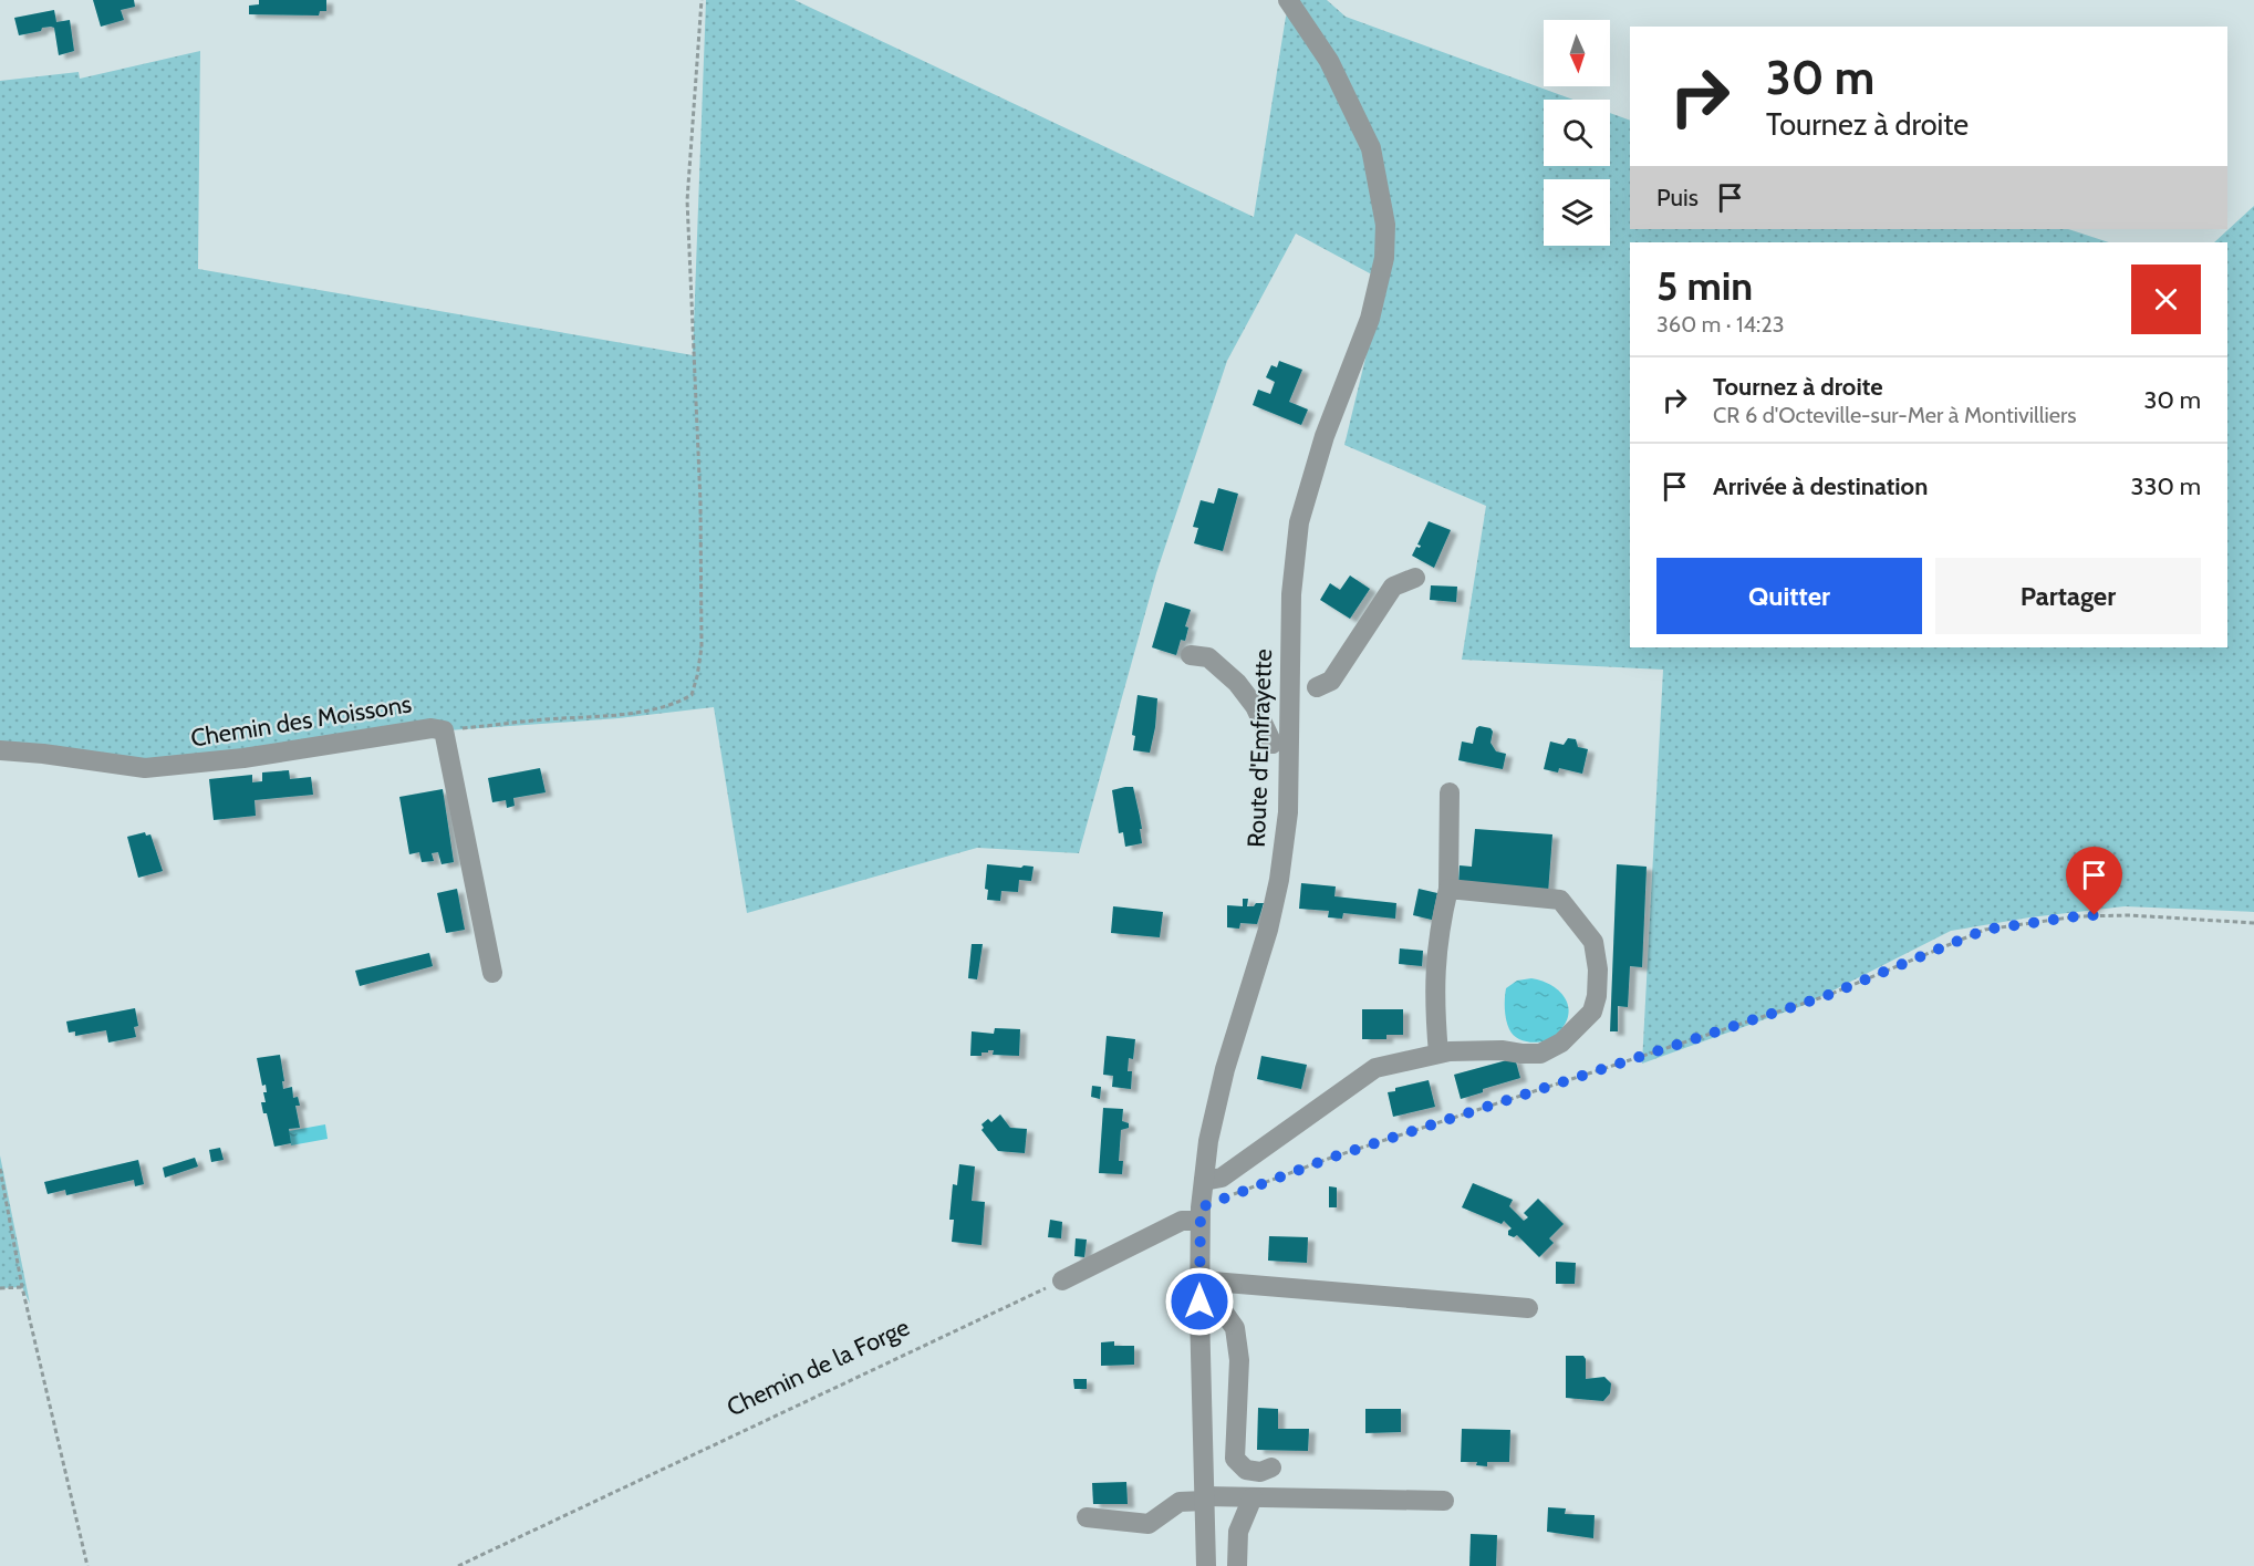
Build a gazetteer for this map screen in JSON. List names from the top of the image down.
{
  "streets": {
    "street": ["Chemin des Moissons", "Route d'Emfrayette"],
    "path": ["Chemin de la Forge"]
  },
  "north": "bottom",
  "page": {
    "turn": ["30 m", "Tournez à droite"],
    "then": "Puis",
    "heading": ["5 min", "360 m · 14:23"],
    "list": [
      {
        "name": "Tournez à droite",
        "note": "CR 6 d'Octeville-sur-Mer à Montivilliers",
        "value": "30 m"
      },
      {
        "name": "Arrivée à destination",
        "value": "330 m"
      }
    ],
    "buttons": ["Quitter", "Partager"]
  }
}
